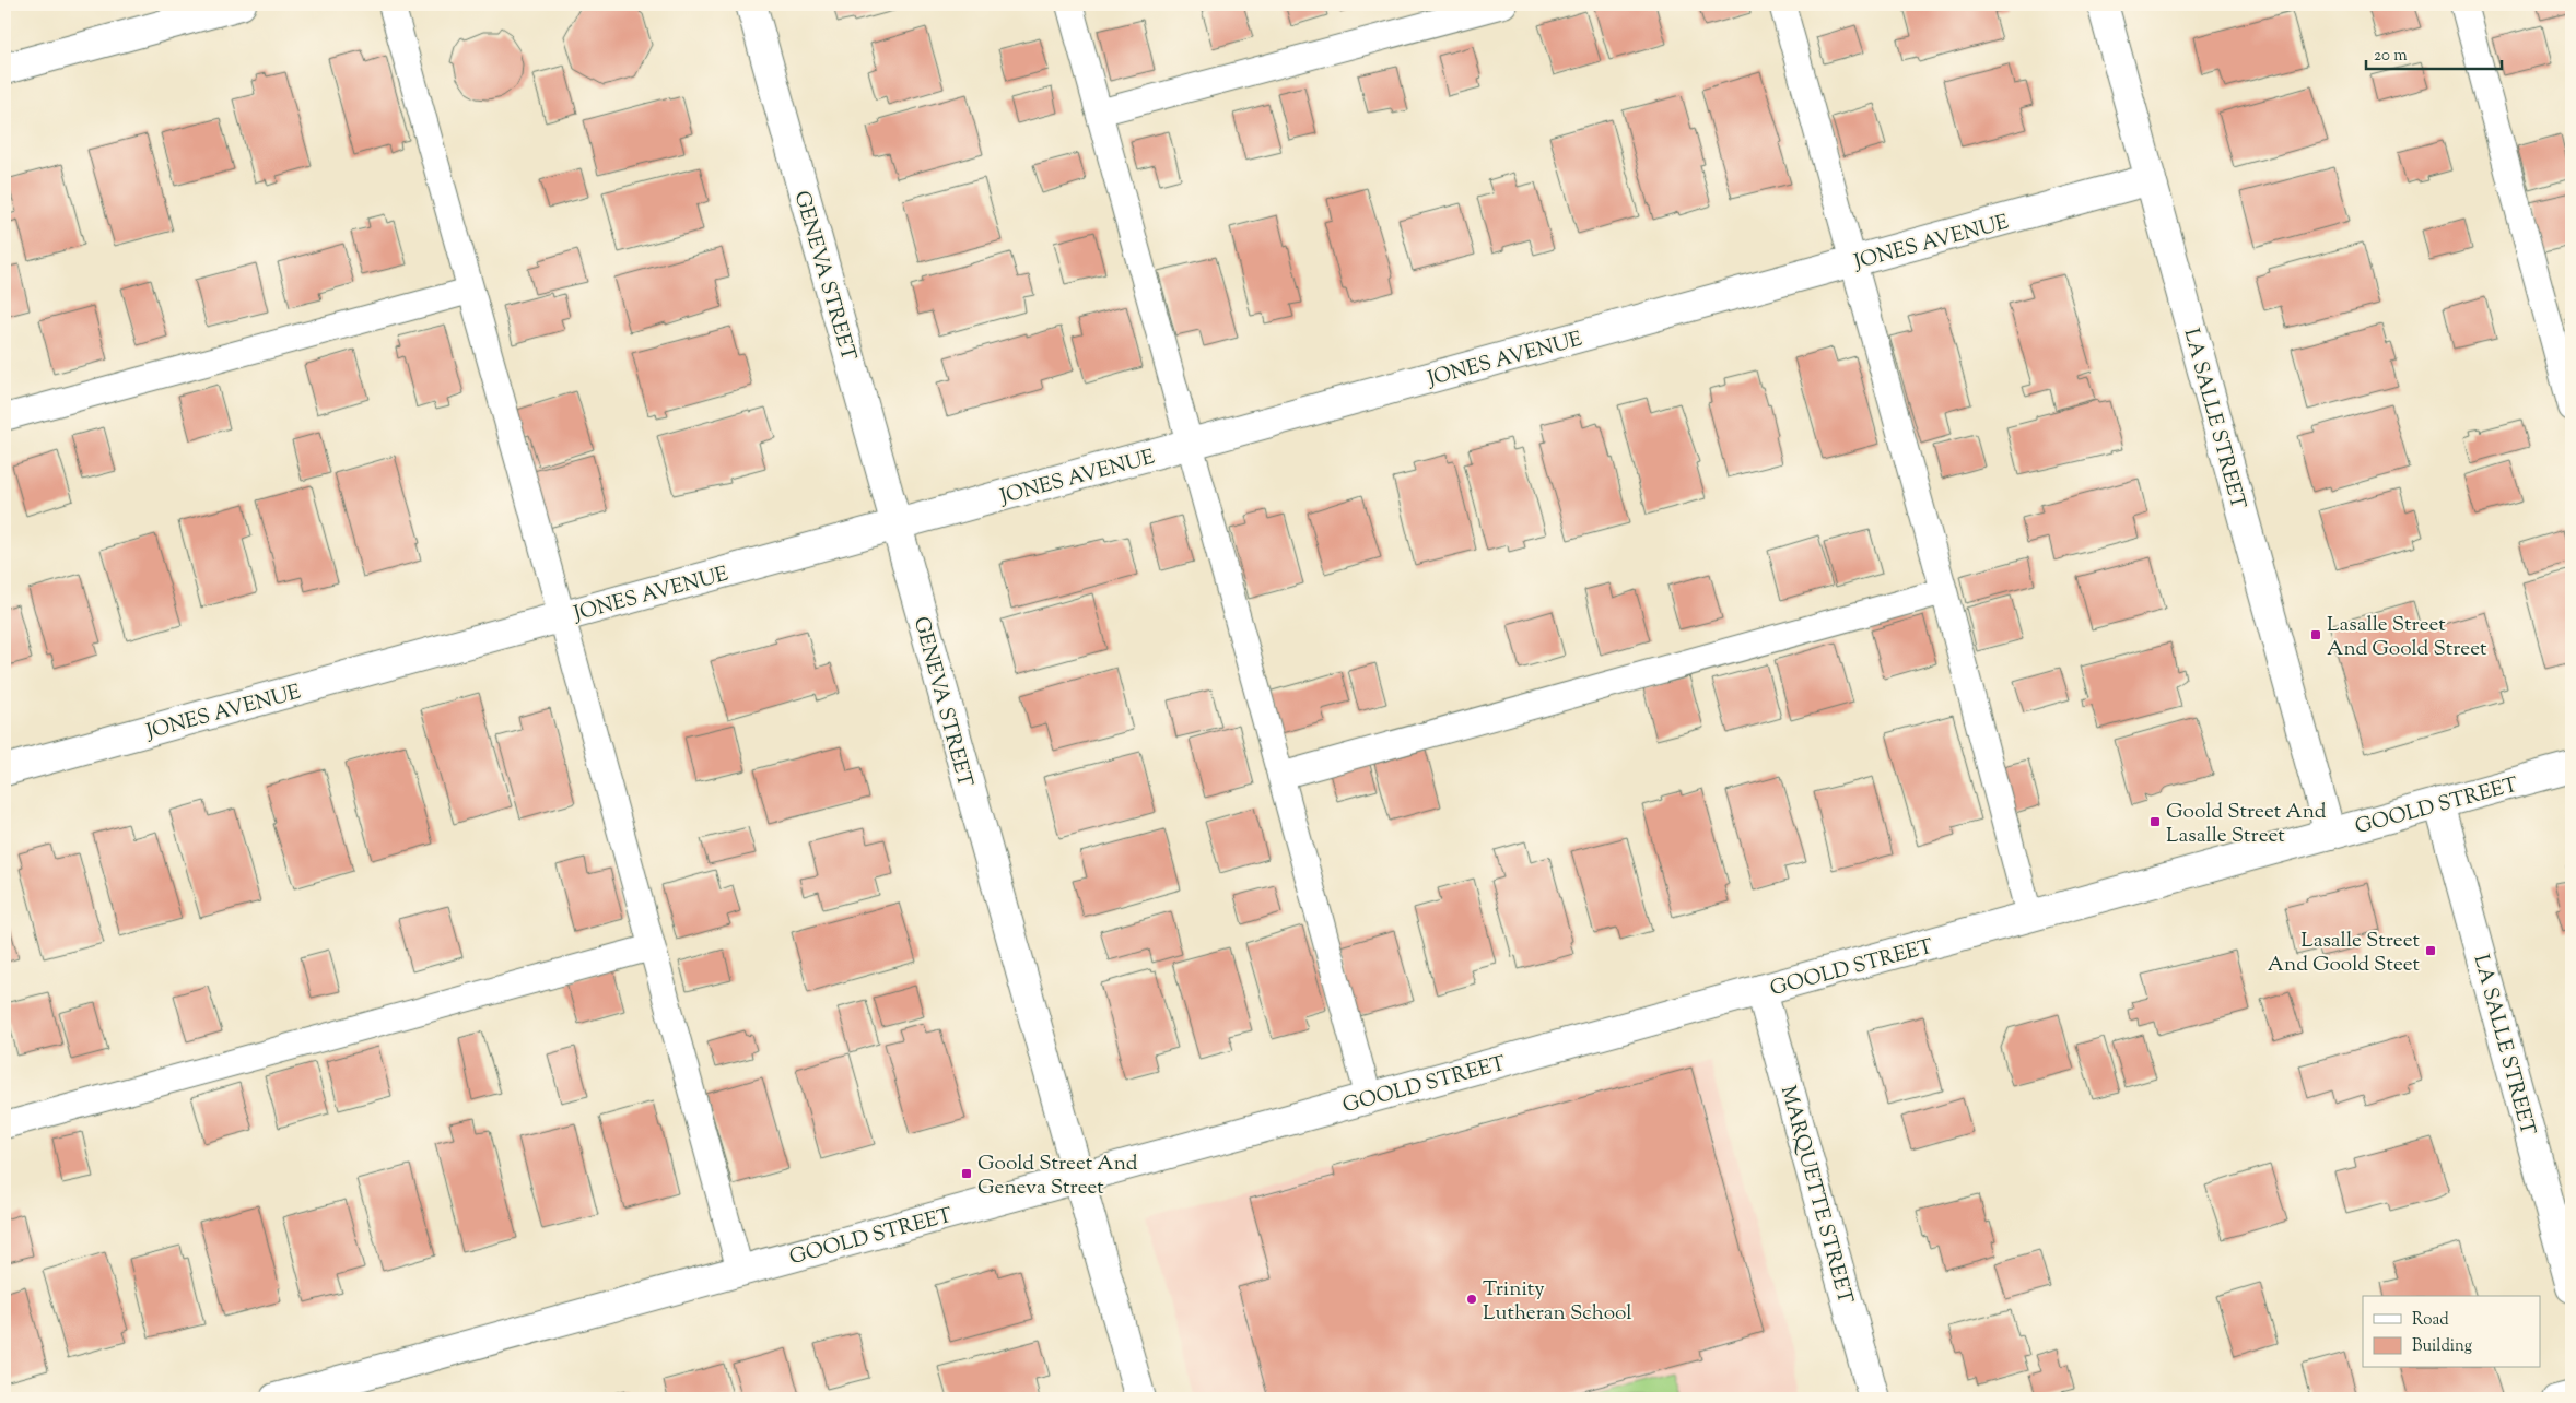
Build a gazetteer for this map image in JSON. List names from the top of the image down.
{
  "streets": {
    "street": [
      "JONES AVENUE",
      "GENEVA STREET",
      "LA SALLE STREET",
      "GOOLD STREET",
      "MARQUETTE STREET"
    ]
  },
  "crossings": [
    ["JONES AVENUE", "GENEVA STREET"],
    ["JONES AVENUE", "LA SALLE STREET"],
    ["GENEVA STREET", "GOOLD STREET"],
    ["LA SALLE STREET", "GOOLD STREET"],
    ["GOOLD STREET", "MARQUETTE STREET"]
  ],
  "places": {
    "transit": [
      "Lasalle Street And Goold Street",
      "Goold Street And Lasalle Street",
      "Lasalle Street And Goold Steet",
      "Goold Street And Geneva Street"
    ],
    "other": ["Trinity Lutheran School"]
  },
  "legend": ["Road", "Building"],
  "scale_bar": "20 m"
}
